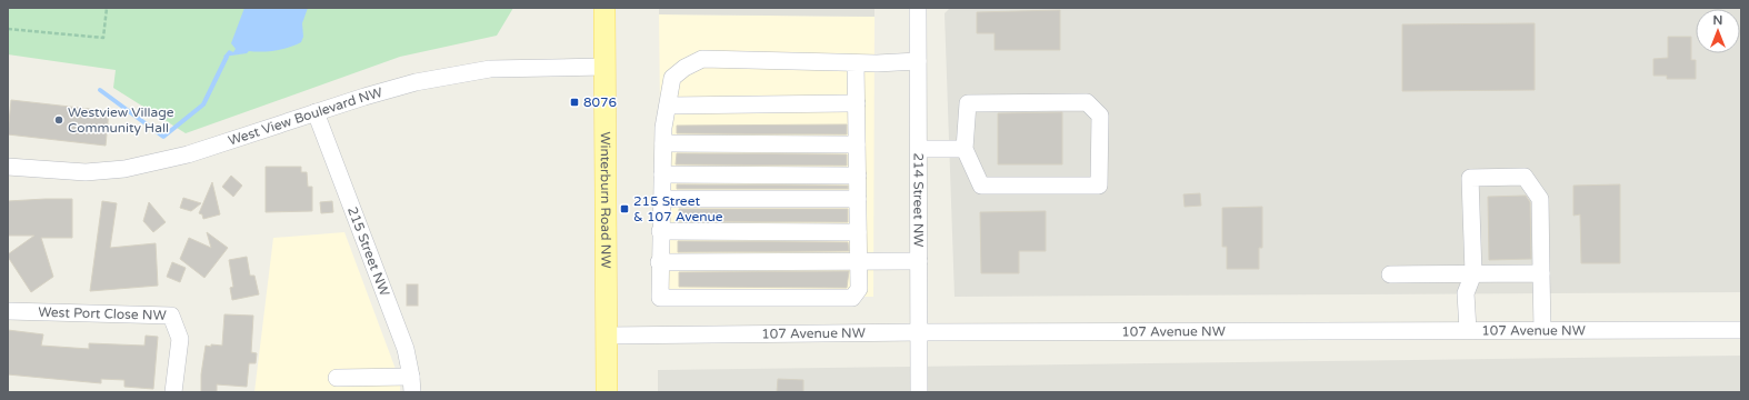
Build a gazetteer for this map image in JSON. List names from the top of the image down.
{
  "streets": {
    "main road": ["Winterburn Road NW"],
    "street": [
      "West View Boulevard NW",
      "214 Street NW",
      "215 Street NW",
      "West Port Close NW",
      "107 Avenue NW"
    ]
  },
  "crossings": [
    ["West View Boulevard NW", "Winterburn Road NW"],
    ["West View Boulevard NW", "215 Street NW"],
    ["Winterburn Road NW", "107 Avenue NW"],
    ["214 Street NW", "107 Avenue NW"]
  ],
  "places": {
    "transit": ["8076", "215 Street & 107 Avenue"],
    "other": ["Westview Village Community Hall"]
  },
  "north": "top"
}
